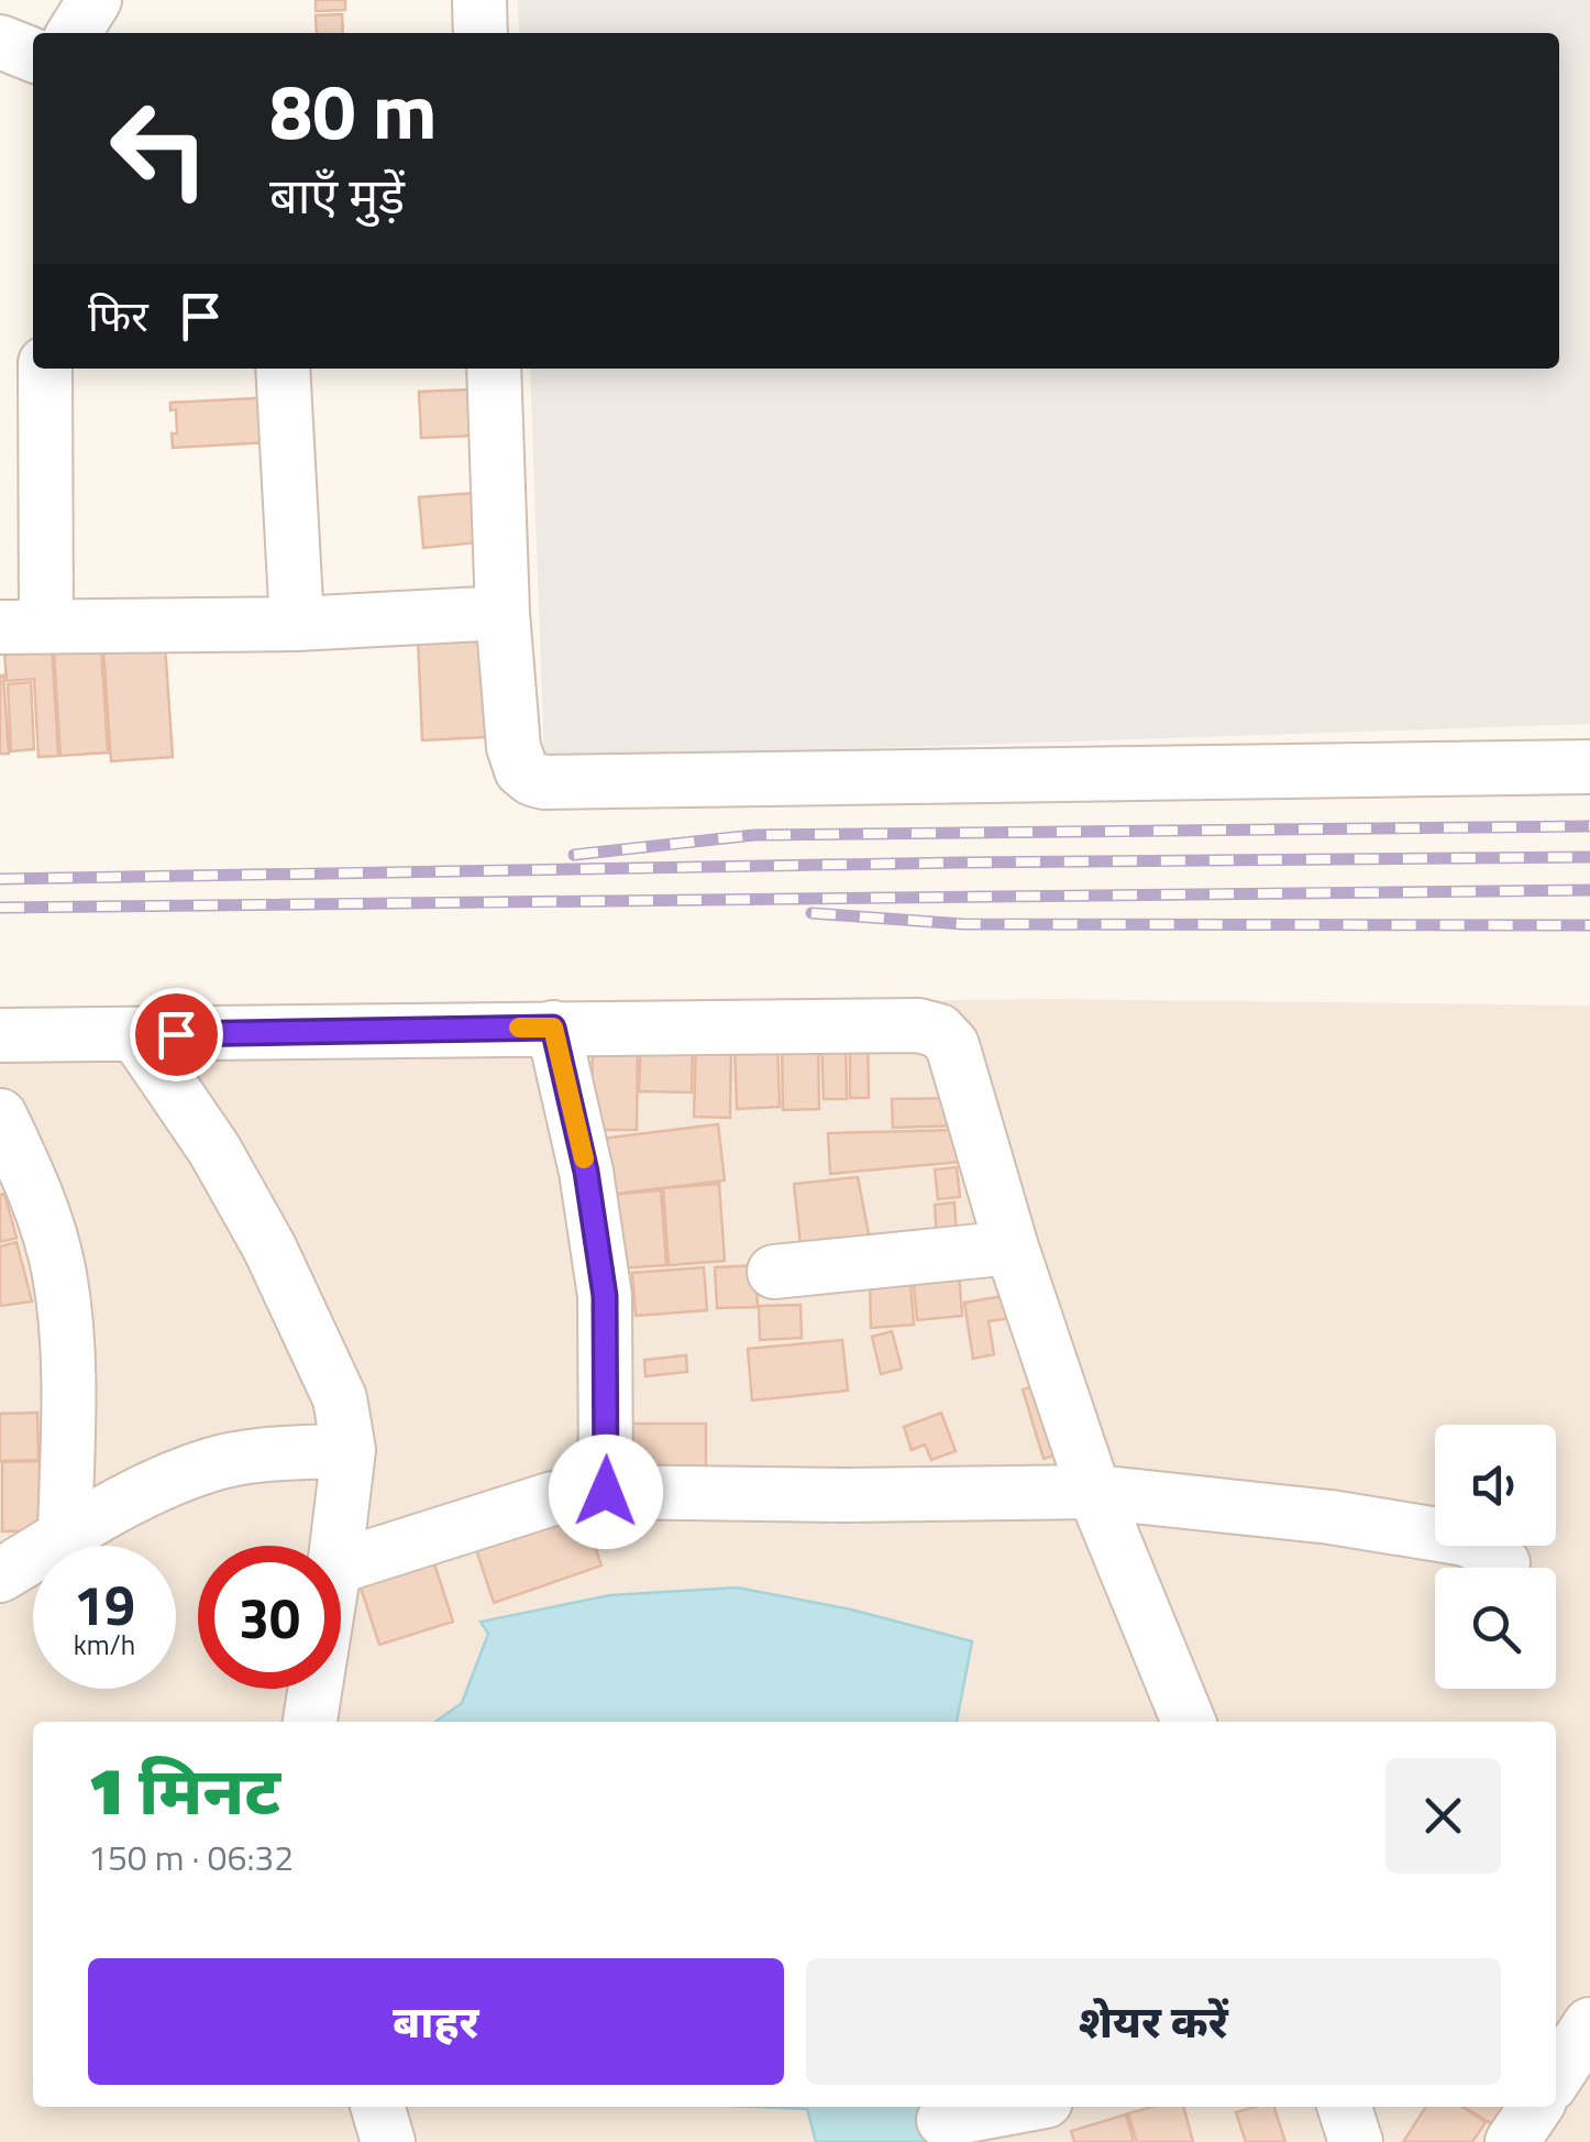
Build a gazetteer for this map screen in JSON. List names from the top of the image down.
{
  "page": {
    "turn": ["80 m", "बाएँ मुड़ें"],
    "then": "फिर",
    "speed": "19 km/h",
    "limit": "30",
    "heading": ["1 मिनट", "150 m · 06:32"],
    "buttons": ["बाहर", "शेयर करें"]
  }
}
